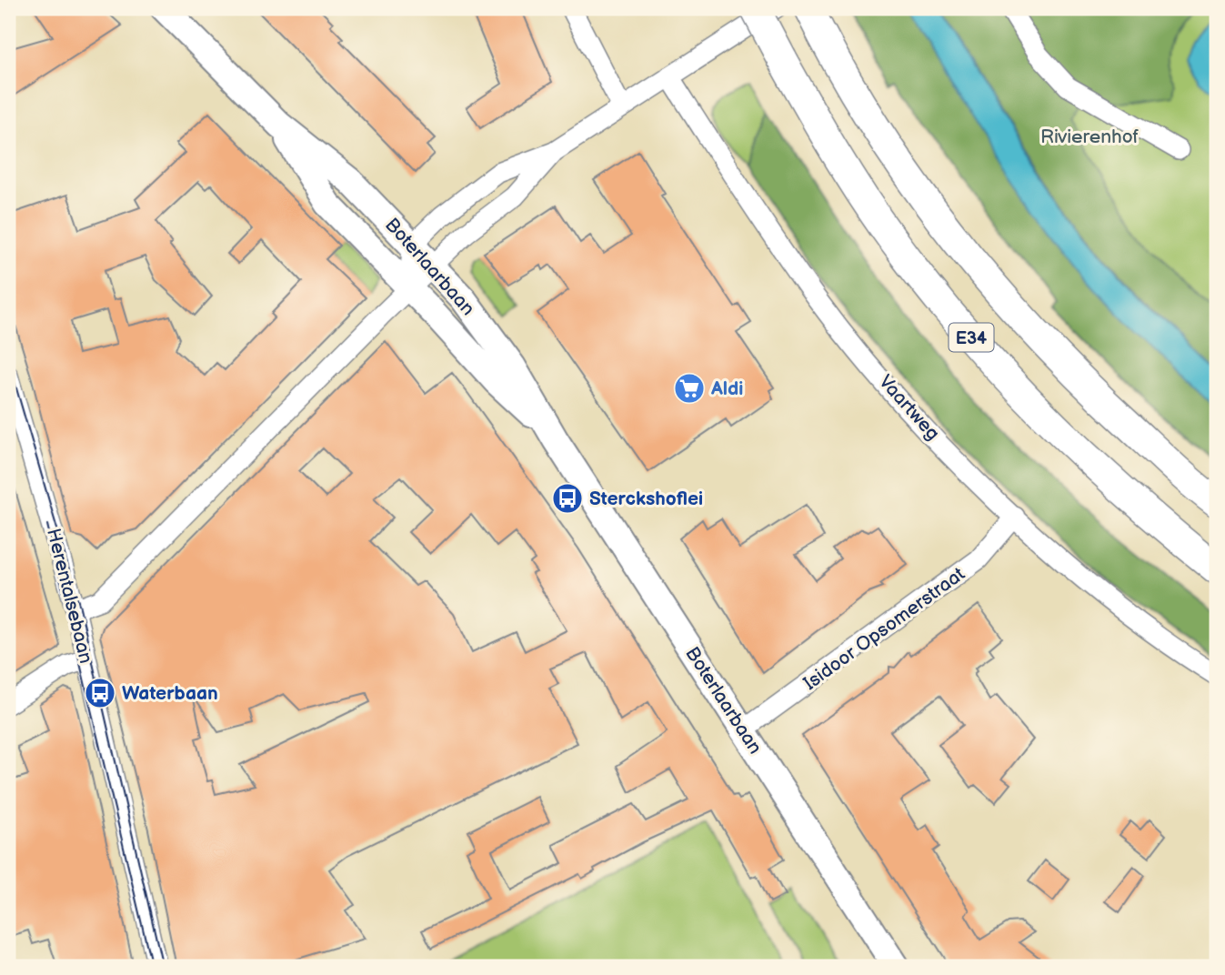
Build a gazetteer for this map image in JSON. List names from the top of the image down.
{
  "streets": {
    "highway": ["E34"],
    "main road": ["Boterlaarbaan"],
    "street": ["Vaartweg", "Herentalsebaan", "Isidoor Opsomerstraat"]
  },
  "crossings": [
    ["Boterlaarbaan", "Isidoor Opsomerstraat"],
    ["Vaartweg", "Isidoor Opsomerstraat"]
  ],
  "parks": ["Rivierenhof"],
  "places": {
    "supermarket": ["Aldi"],
    "bus stop": ["Sterckshoflei", "Waterbaan"]
  }
}
